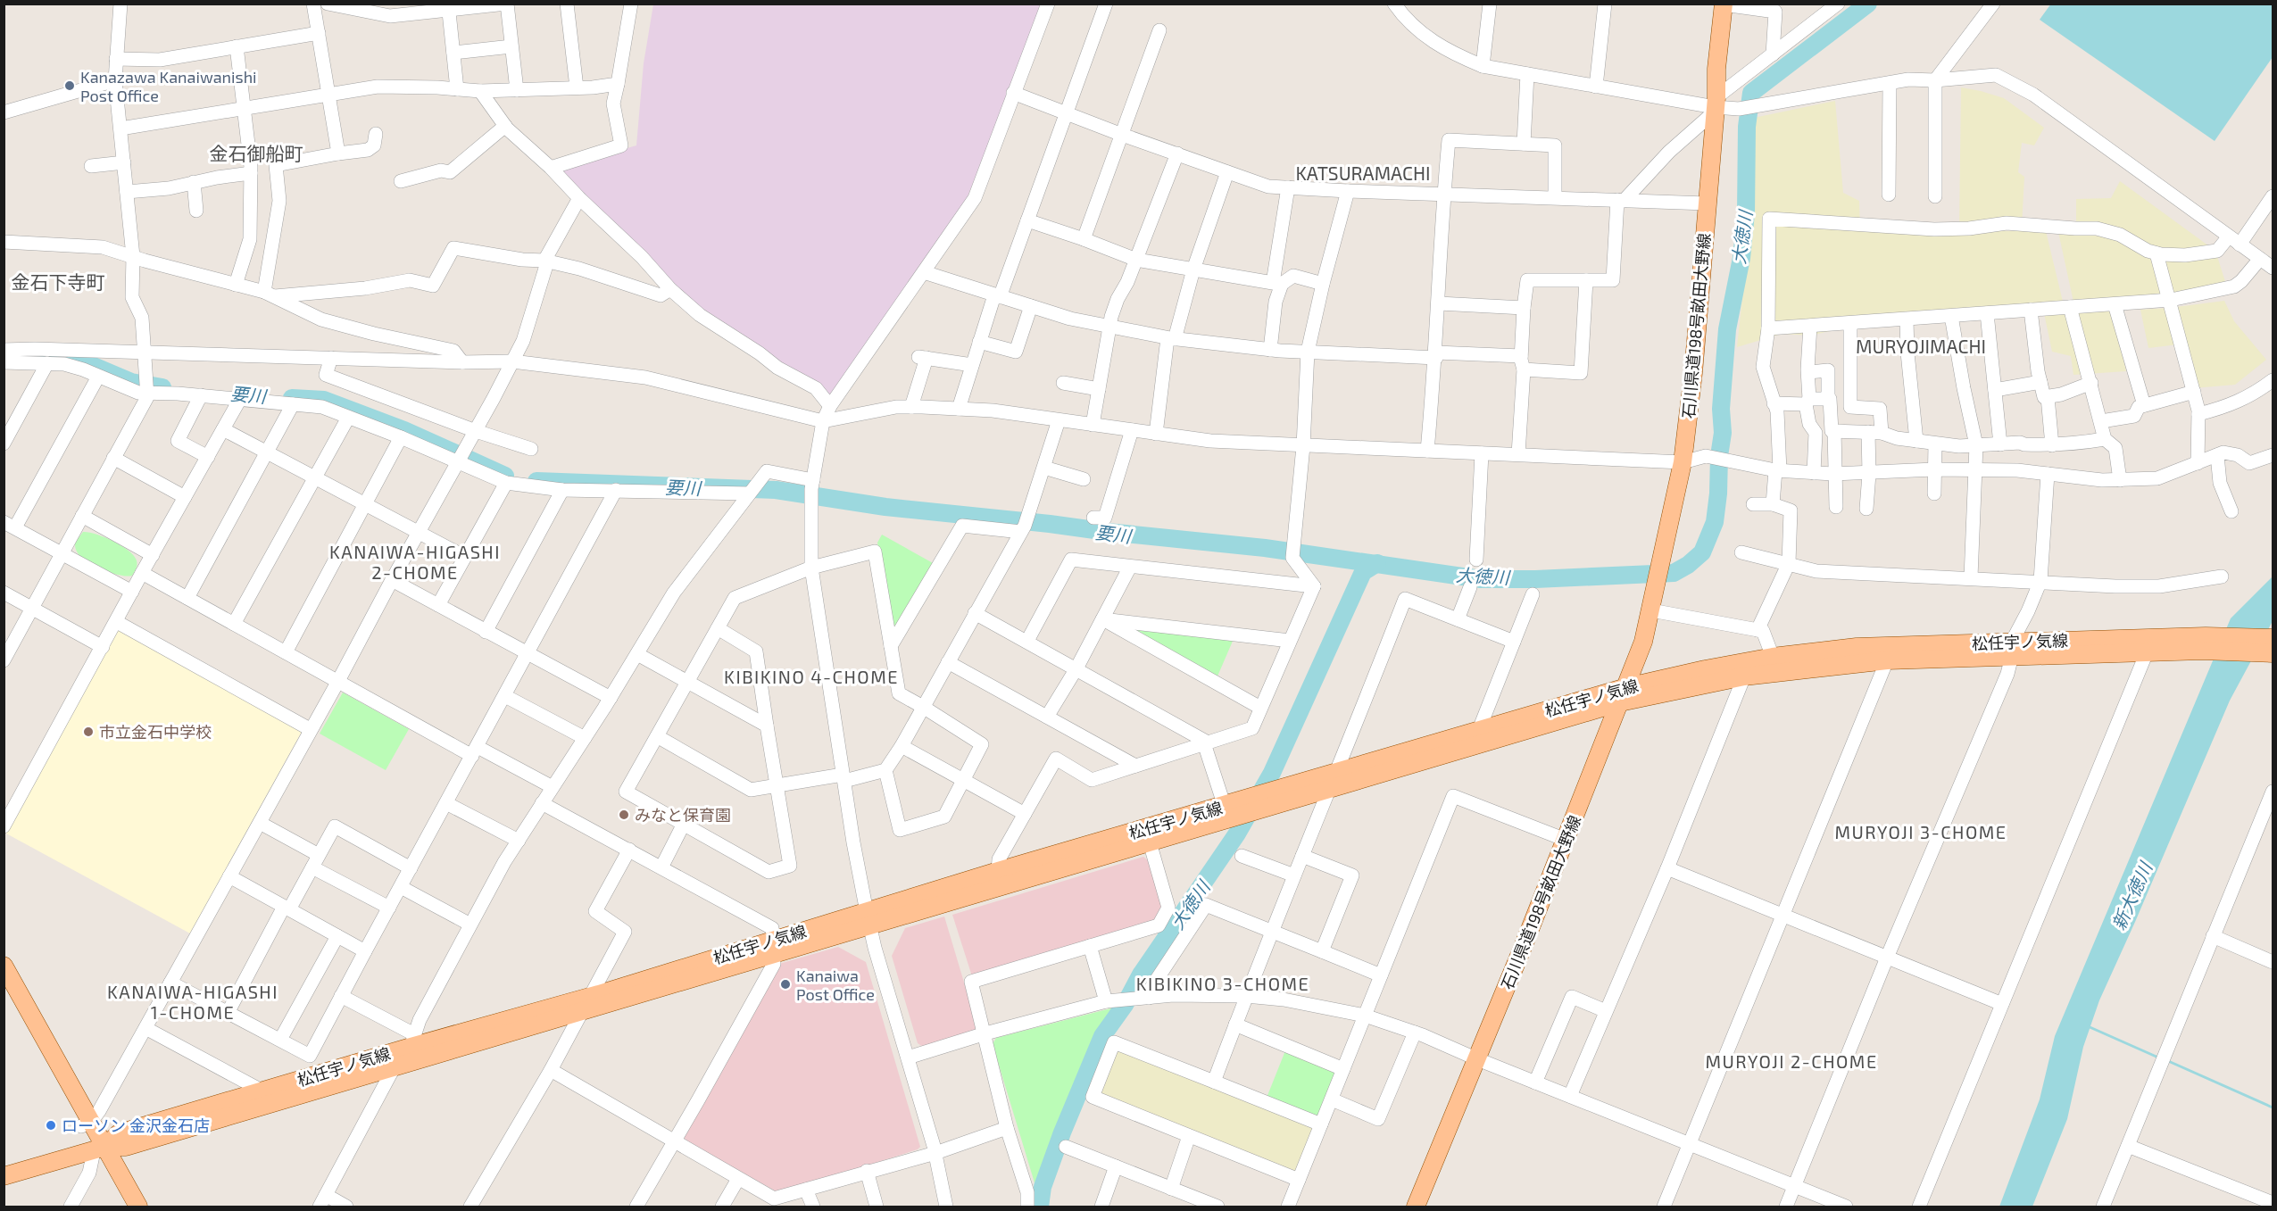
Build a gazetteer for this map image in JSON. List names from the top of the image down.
{
  "streets": {
    "main road": ["石川県道198号畝田大野線", "松任宇ノ気線"]
  },
  "crossings": [
    ["石川県道198号畝田大野線", "松任宇ノ気線"]
  ],
  "districts": [
    "金石御船町",
    "KATSURAMACHI",
    "金石下寺町",
    "MURYOJIMACHI",
    "KANAIWA-HIGASHI 2-CHOME",
    "KIBIKINO 4-CHOME",
    "MURYOJI 3-CHOME",
    "KIBIKINO 3-CHOME",
    "KANAIWA-HIGASHI 1-CHOME",
    "MURYOJI 2-CHOME"
  ],
  "water": ["大徳川", "要川", "新大徳川"],
  "places": [
    "Kanazawa Kanaiwanishi Post Office",
    "市立金石中学校",
    "みなと保育園",
    "Kanaiwa Post Office",
    "ローソン 金沢金石店"
  ]
}
